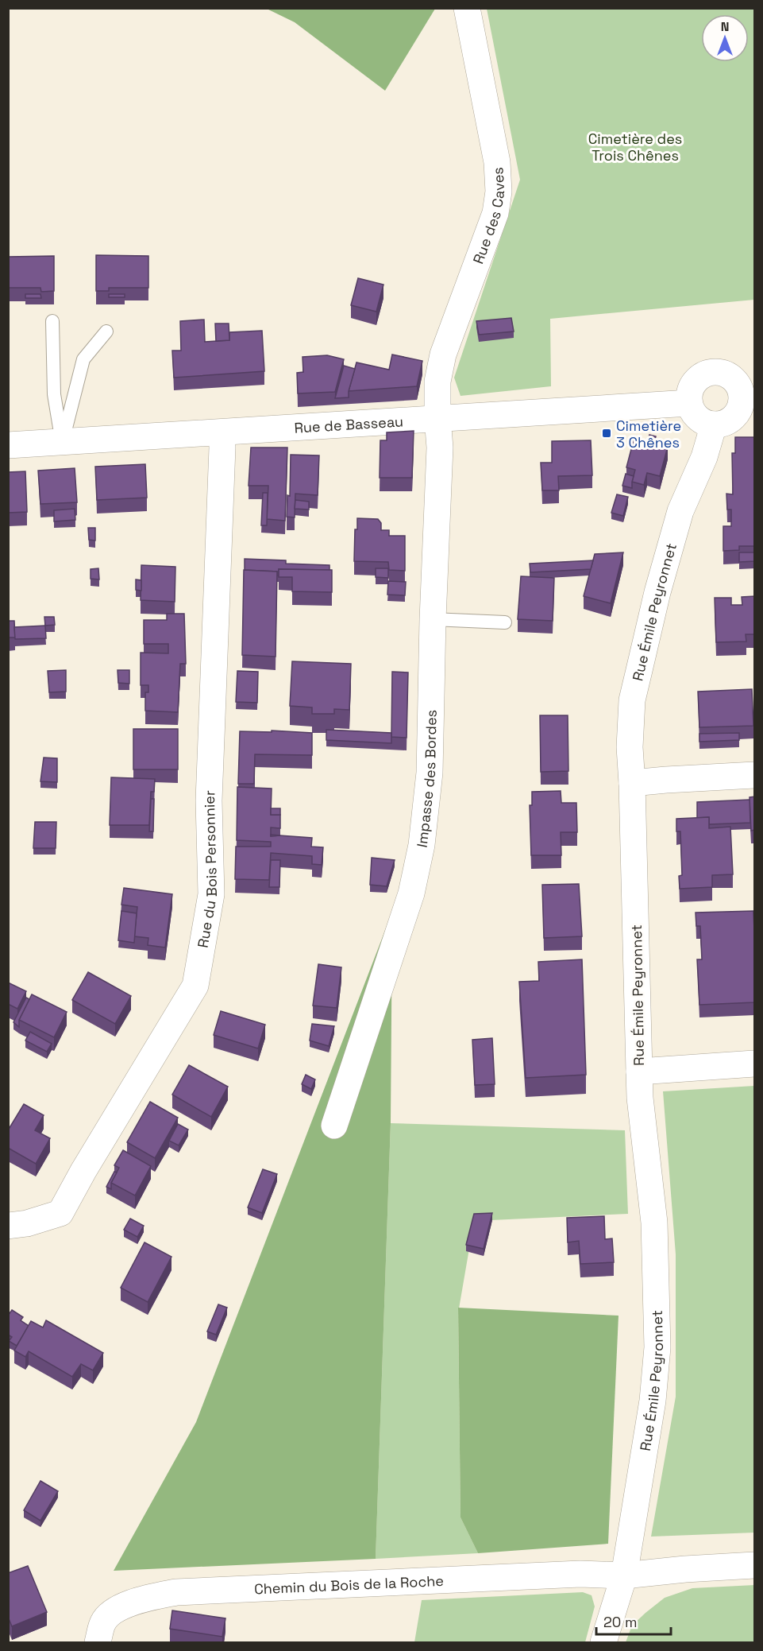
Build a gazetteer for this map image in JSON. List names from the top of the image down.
{
  "streets": {
    "street": [
      "Rue des Caves",
      "Rue de Basseau",
      "Rue Émile Peyronnet",
      "Impasse des Bordes",
      "Rue du Bois Personnier",
      "Chemin du Bois de la Roche"
    ]
  },
  "crossings": [
    ["Rue des Caves", "Rue de Basseau"],
    ["Rue des Caves", "Impasse des Bordes"],
    ["Rue de Basseau", "Rue Émile Peyronnet"],
    ["Rue de Basseau", "Impasse des Bordes"],
    ["Rue de Basseau", "Rue du Bois Personnier"],
    ["Rue Émile Peyronnet", "Chemin du Bois de la Roche"]
  ],
  "parks": ["Cimetière des Trois Chênes"],
  "places": {
    "transit": ["Cimetière 3 Chênes"]
  },
  "scale_bar": "20 m",
  "north": "top"
}
